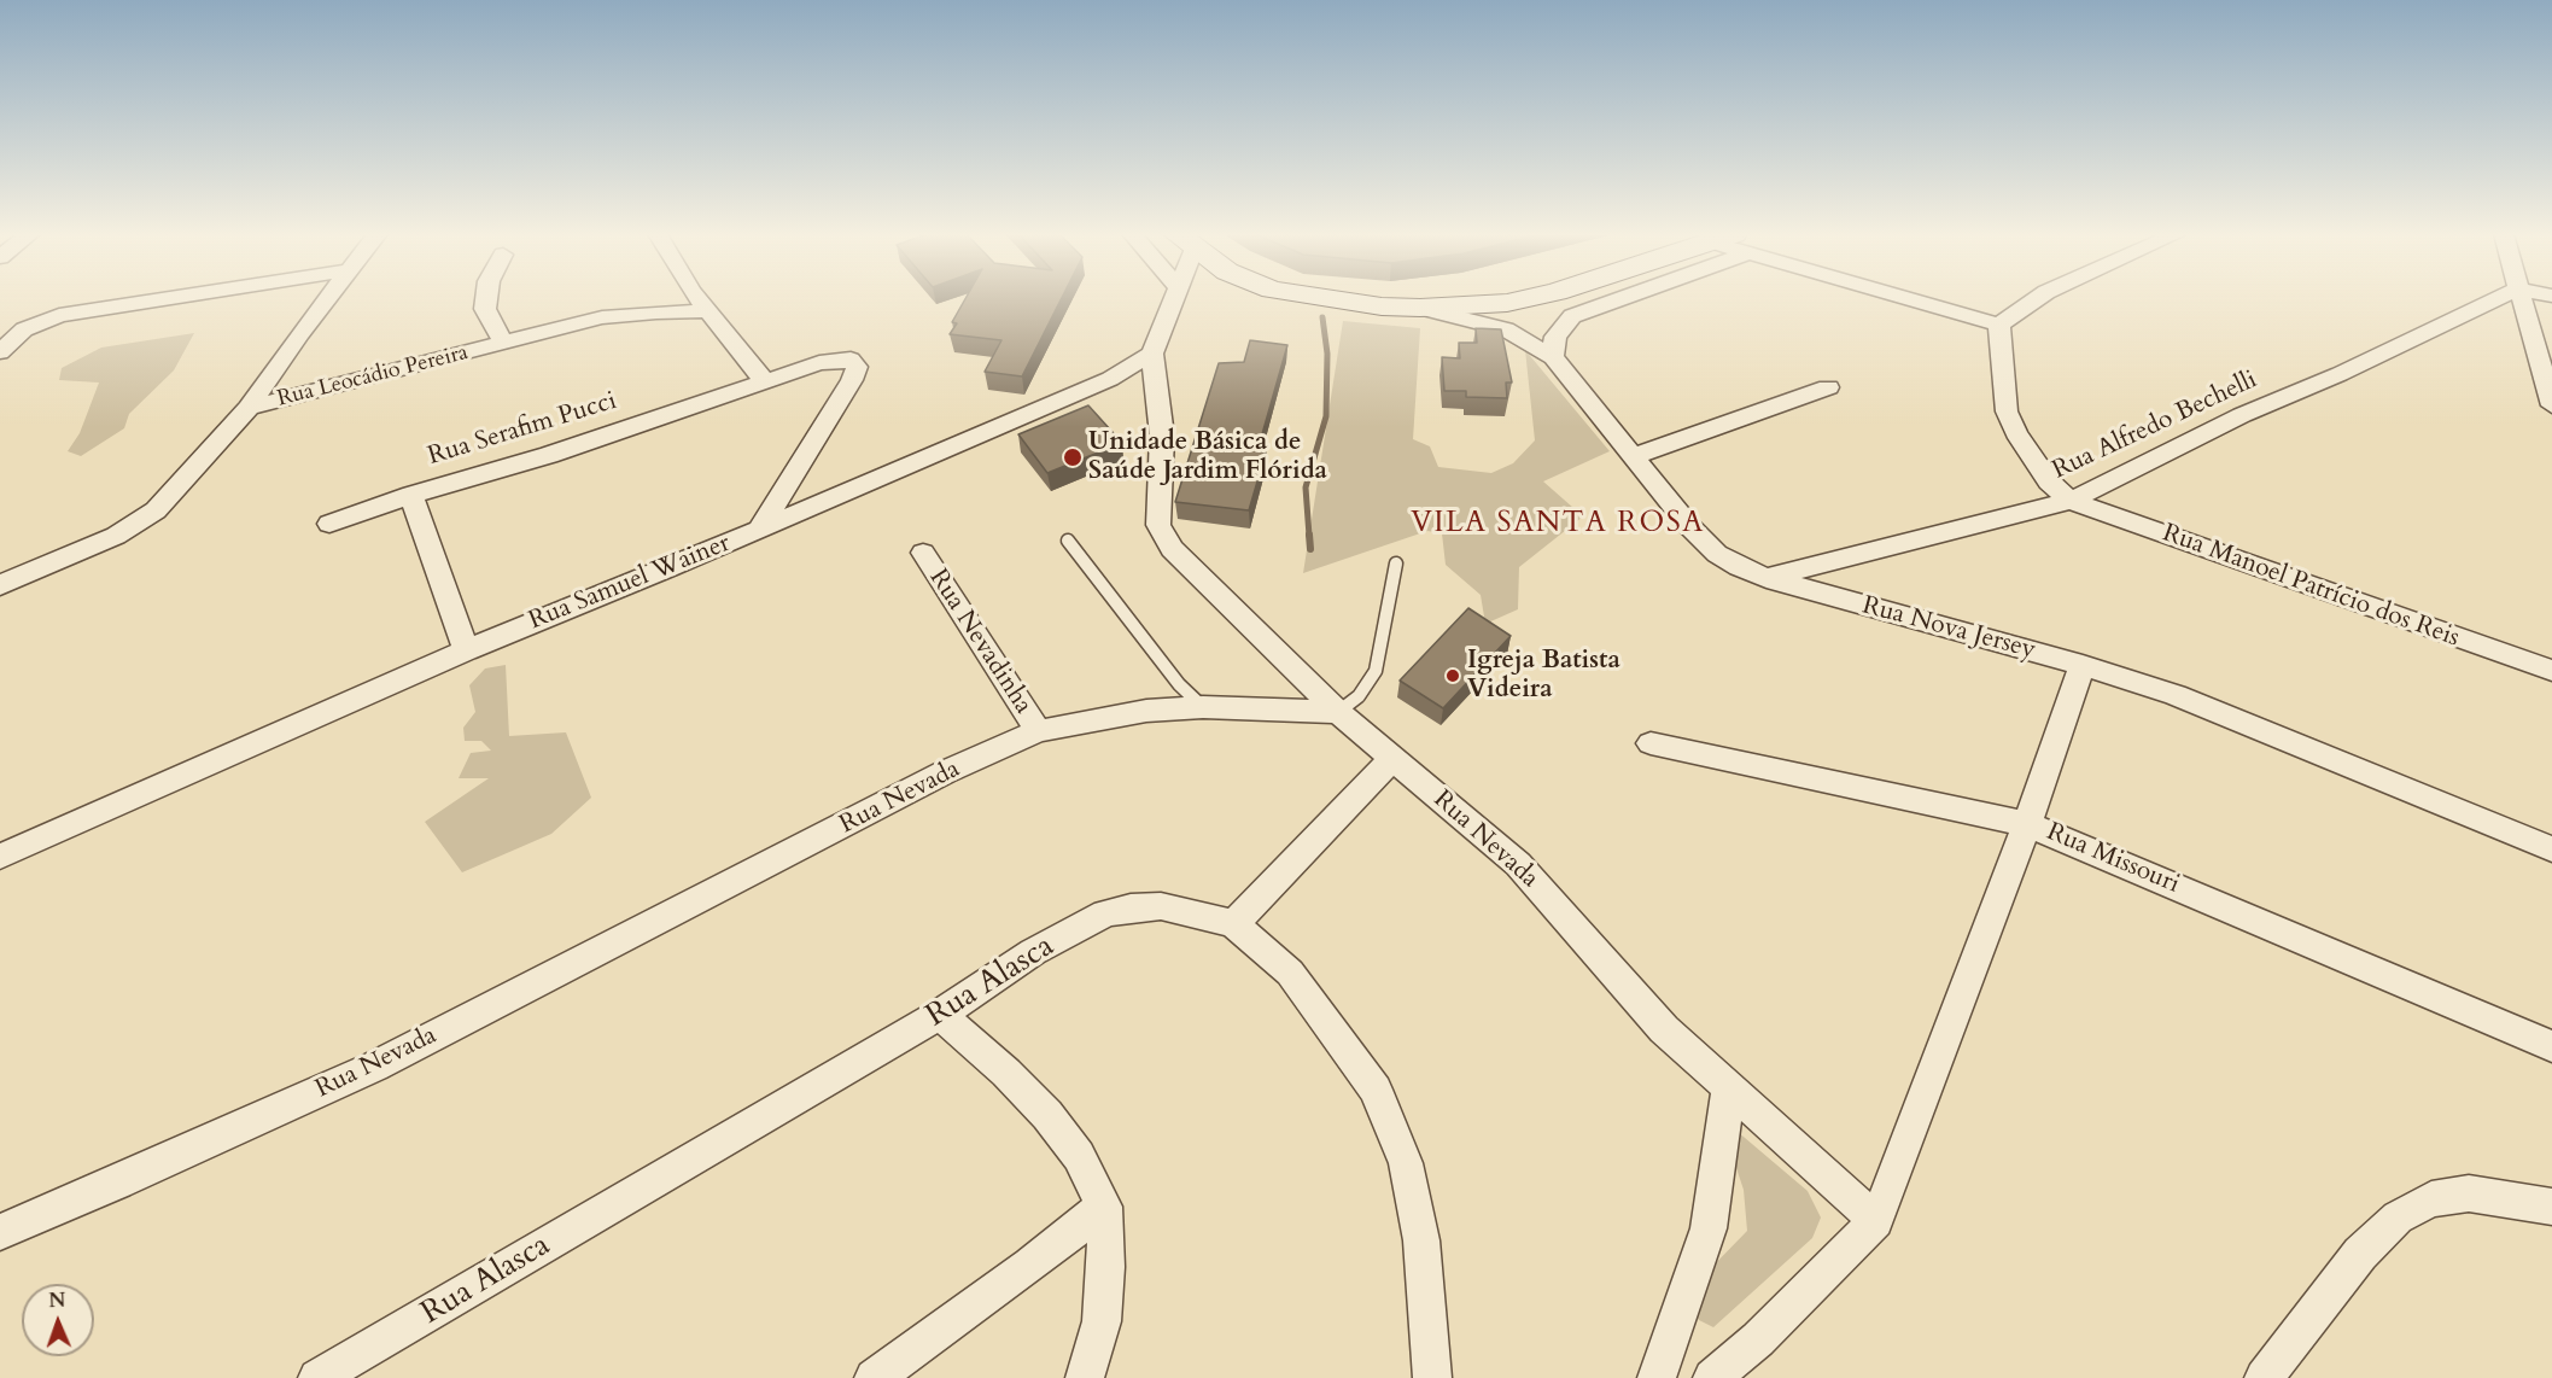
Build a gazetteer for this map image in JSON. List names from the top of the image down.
{
  "streets": {
    "street": [
      "Rua Leocádio Pereira",
      "Rua Alfredo Bechelli",
      "Rua Serafim Pucci",
      "Rua Samuel Wainer",
      "Rua Manoel Patrício dos Reis",
      "Rua Nova Jersey",
      "Rua Nevadinha",
      "Rua Nevada",
      "Rua Missouri",
      "Rua Alasca"
    ]
  },
  "crossings": [
    ["Rua Alfredo Bechelli", "Rua Manoel Patrício dos Reis"],
    ["Rua Alfredo Bechelli", "Rua Nova Jersey"],
    ["Rua Serafim Pucci", "Rua Samuel Wainer"],
    ["Rua Nevadinha", "Rua Nevada"]
  ],
  "districts": ["VILA SANTA ROSA"],
  "places": ["Unidade Básica de Saúde Jardim Flórida", "Igreja Batista Videira"],
  "north": "top"
}
